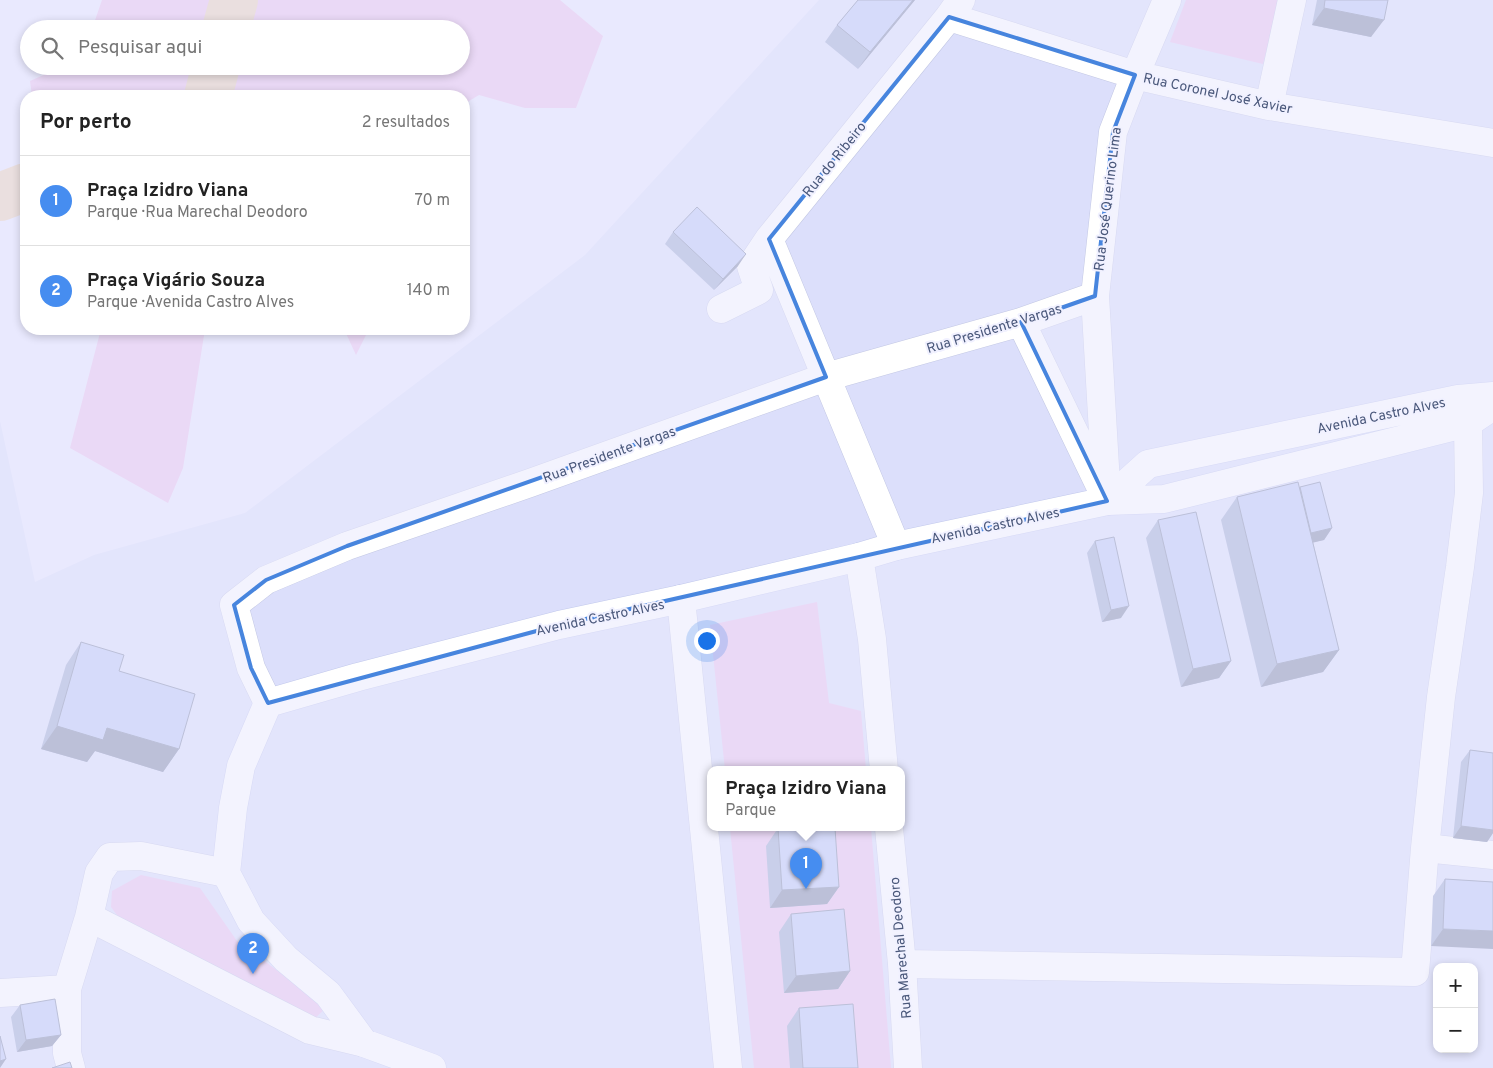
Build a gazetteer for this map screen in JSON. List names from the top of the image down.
{
  "streets": {
    "street": [
      "Rua Coronel José Xavier",
      "Rua do Ribeiro",
      "Rua José Querino Lima",
      "Rua Presidente Vargas",
      "Avenida Castro Alves",
      "Rua Marechal Deodoro"
    ]
  },
  "crossings": [
    ["Rua Coronel José Xavier", "Rua do Ribeiro"],
    ["Rua Coronel José Xavier", "Rua José Querino Lima"],
    ["Rua José Querino Lima", "Rua Presidente Vargas"],
    ["Rua José Querino Lima", "Avenida Castro Alves"],
    ["Rua Presidente Vargas", "Avenida Castro Alves"]
  ],
  "page": {
    "search": "Pesquisar aqui",
    "heading": ["Por perto", "2 resultados"],
    "list": [
      {
        "mark": "1",
        "name": "Praça Izidro Viana",
        "note": "Parque · Rua Marechal Deodoro",
        "value": "70 m"
      },
      {
        "mark": "2",
        "name": "Praça Vigário Souza",
        "note": "Parque · Avenida Castro Alves",
        "value": "140 m"
      }
    ],
    "popup": ["Praça Izidro Viana", "Parque"],
    "pins": ["1", "2"],
    "map_buttons": ["+", "−"]
  }
}
